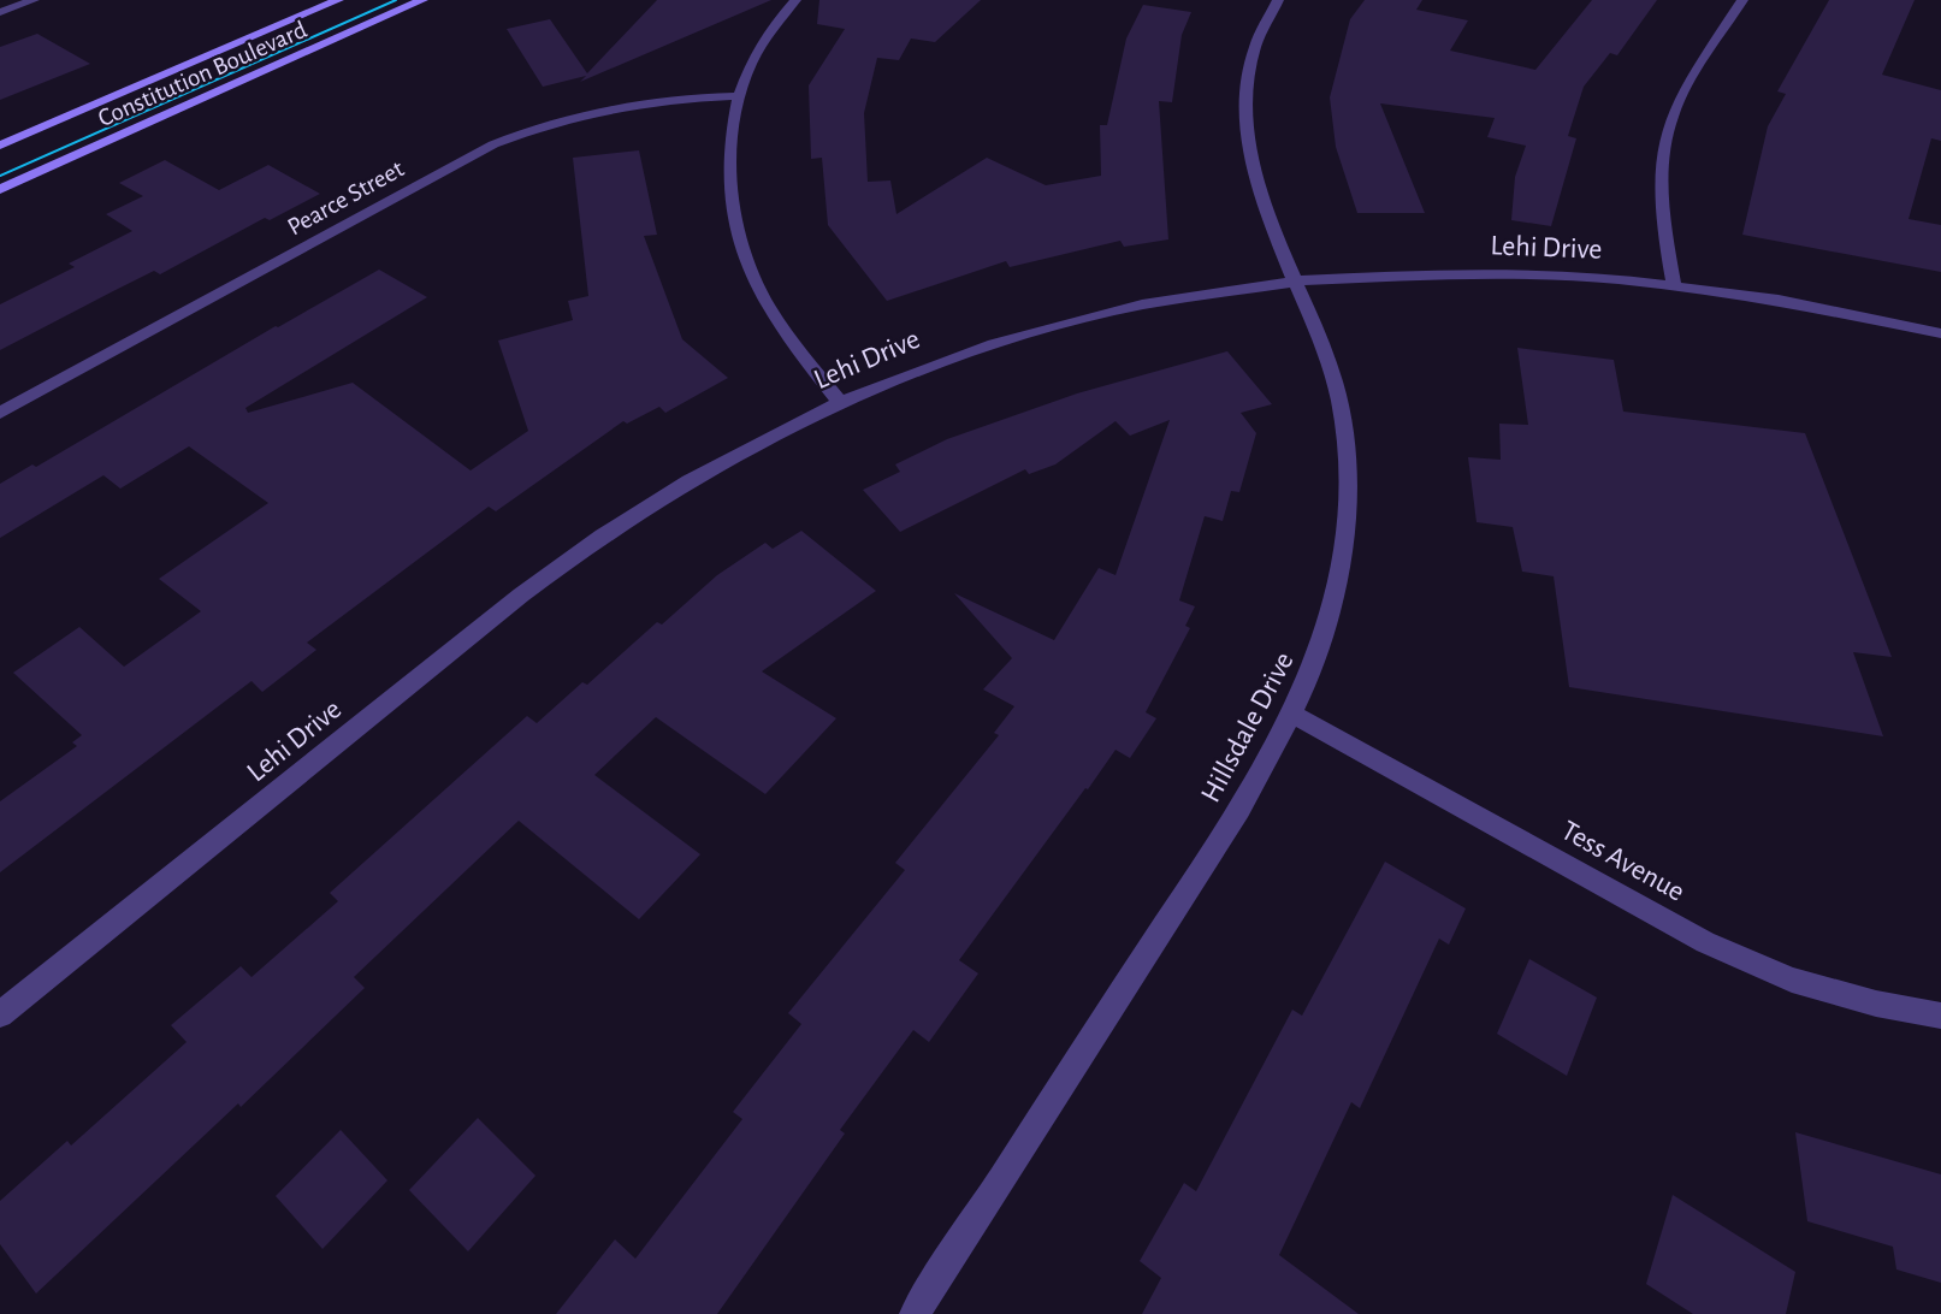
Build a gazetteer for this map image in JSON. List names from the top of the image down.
{
  "streets": {
    "main road": ["Constitution Boulevard"],
    "street": [
      "Pearce Street",
      "Lehi Drive",
      "Hillsdale Drive",
      "Tess Avenue"
    ]
  },
  "crossings": [
    ["Lehi Drive", "Hillsdale Drive"],
    ["Hillsdale Drive", "Tess Avenue"]
  ]
}
